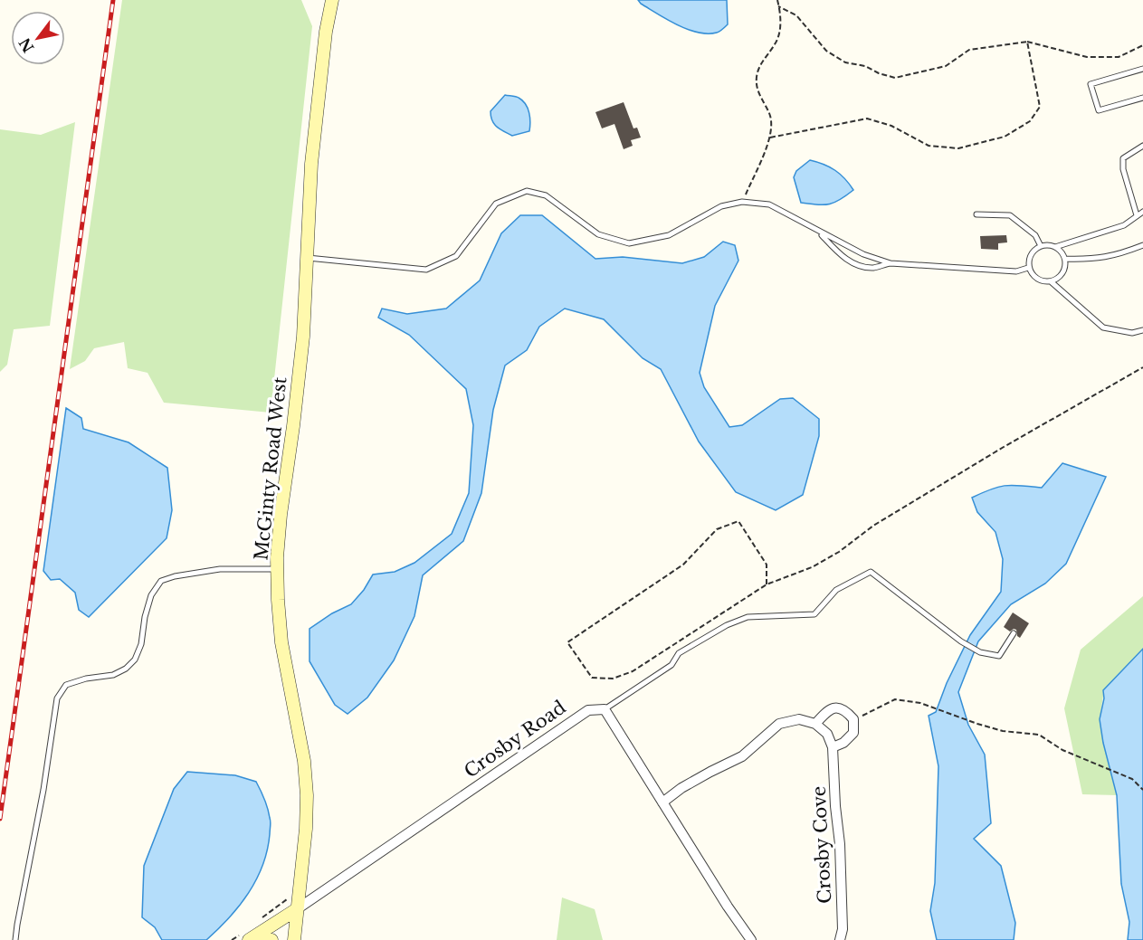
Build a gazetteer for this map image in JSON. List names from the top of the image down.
{
  "streets": {
    "main road": ["McGinty Road West", "Crosby Road"],
    "street": ["Crosby Cove"]
  },
  "crossings": [
    ["McGinty Road West", "Crosby Road"]
  ],
  "north": "bottom left"
}
